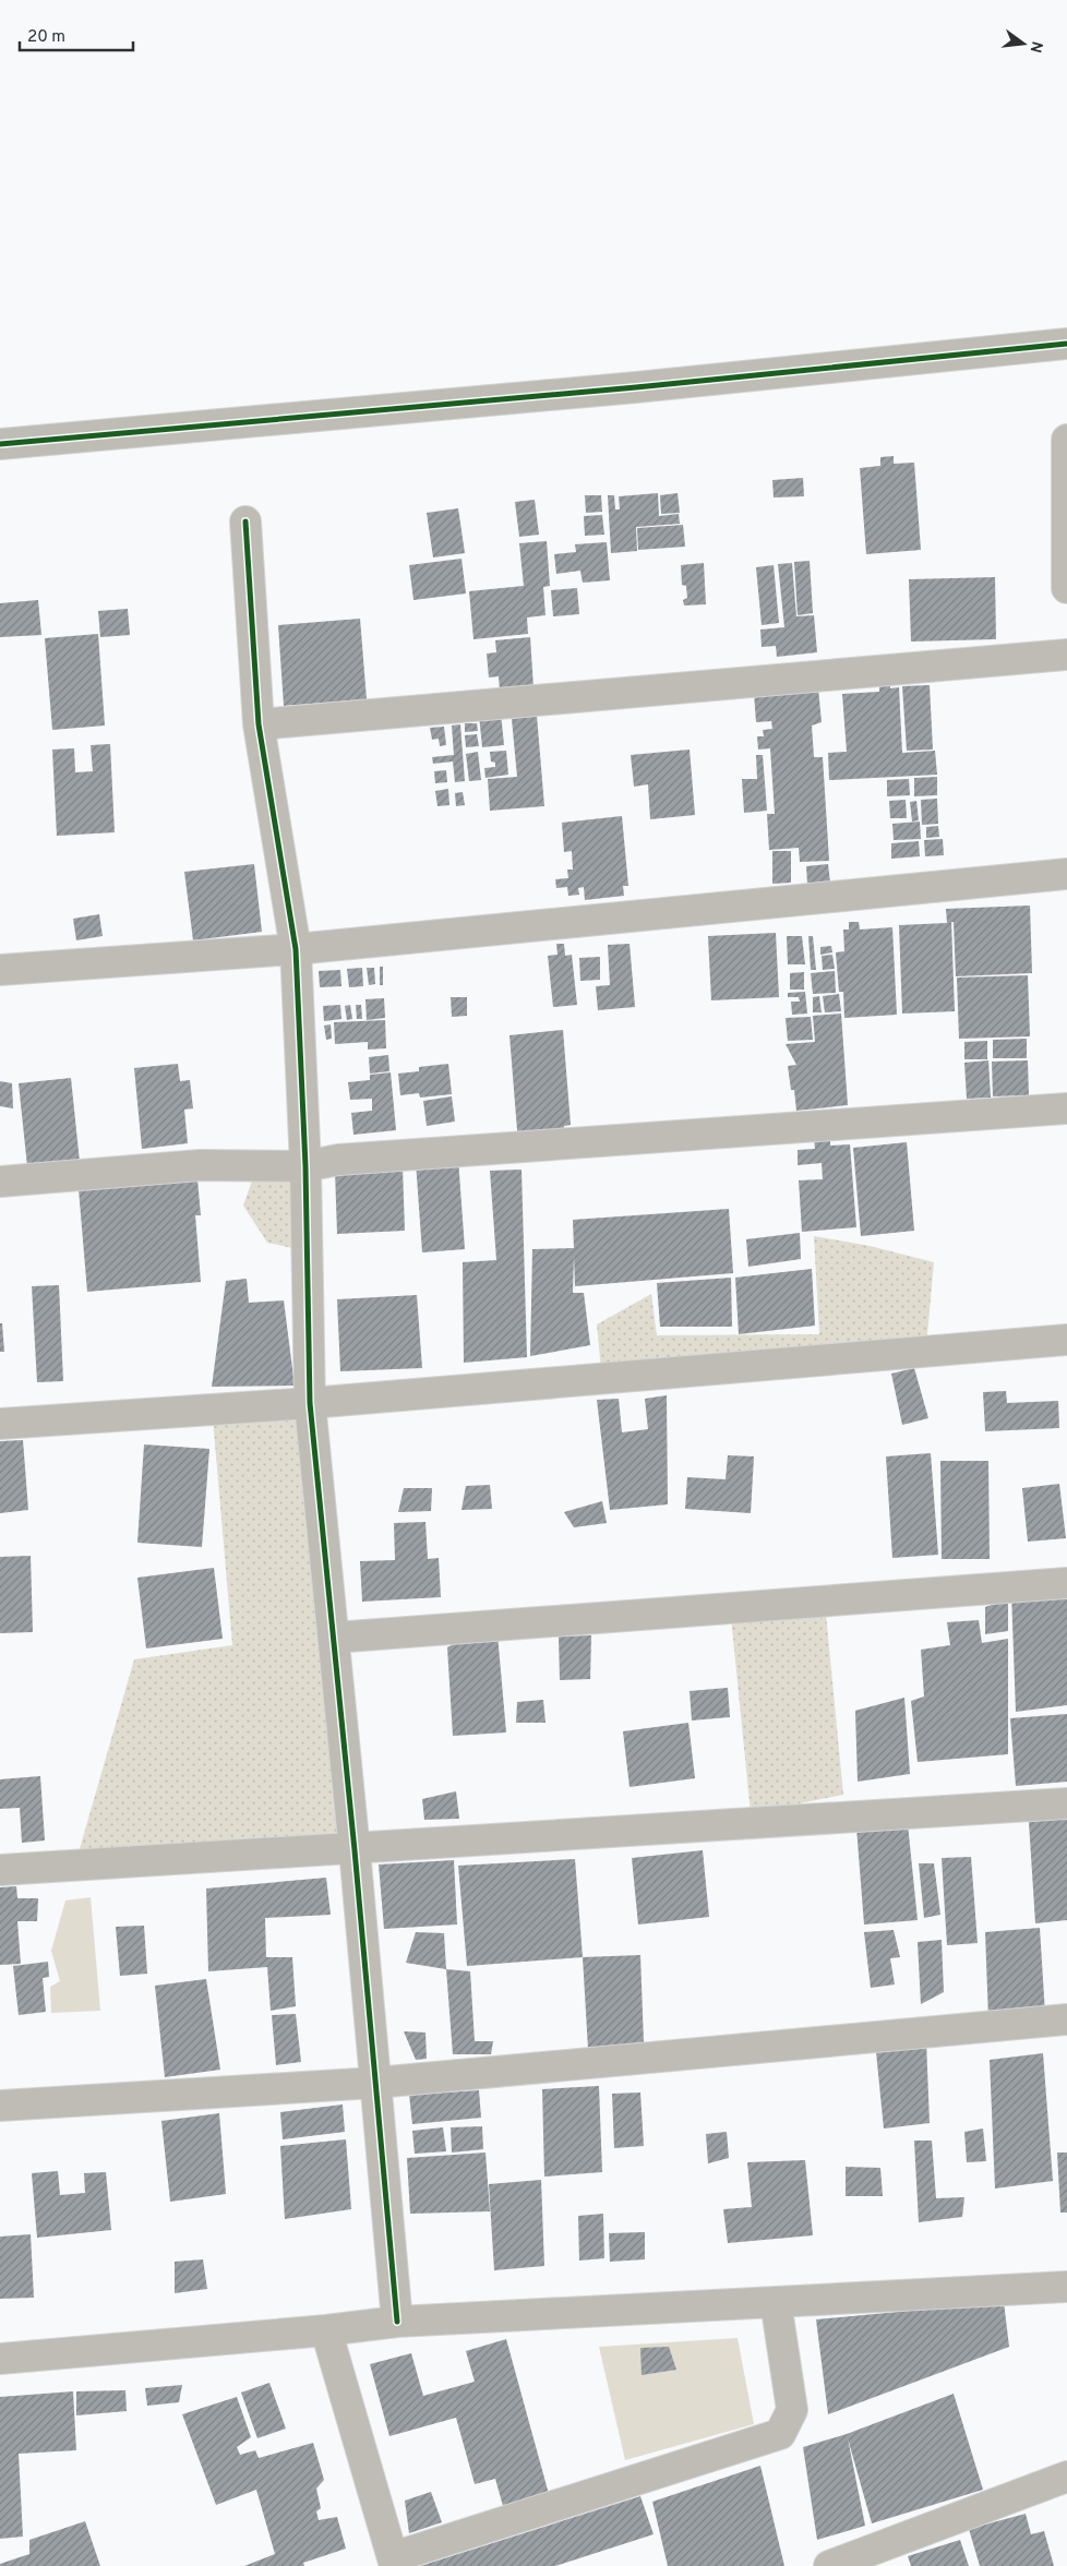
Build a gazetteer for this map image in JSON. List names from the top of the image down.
{
  "scale_bar": "20 m",
  "north": "right"
}
